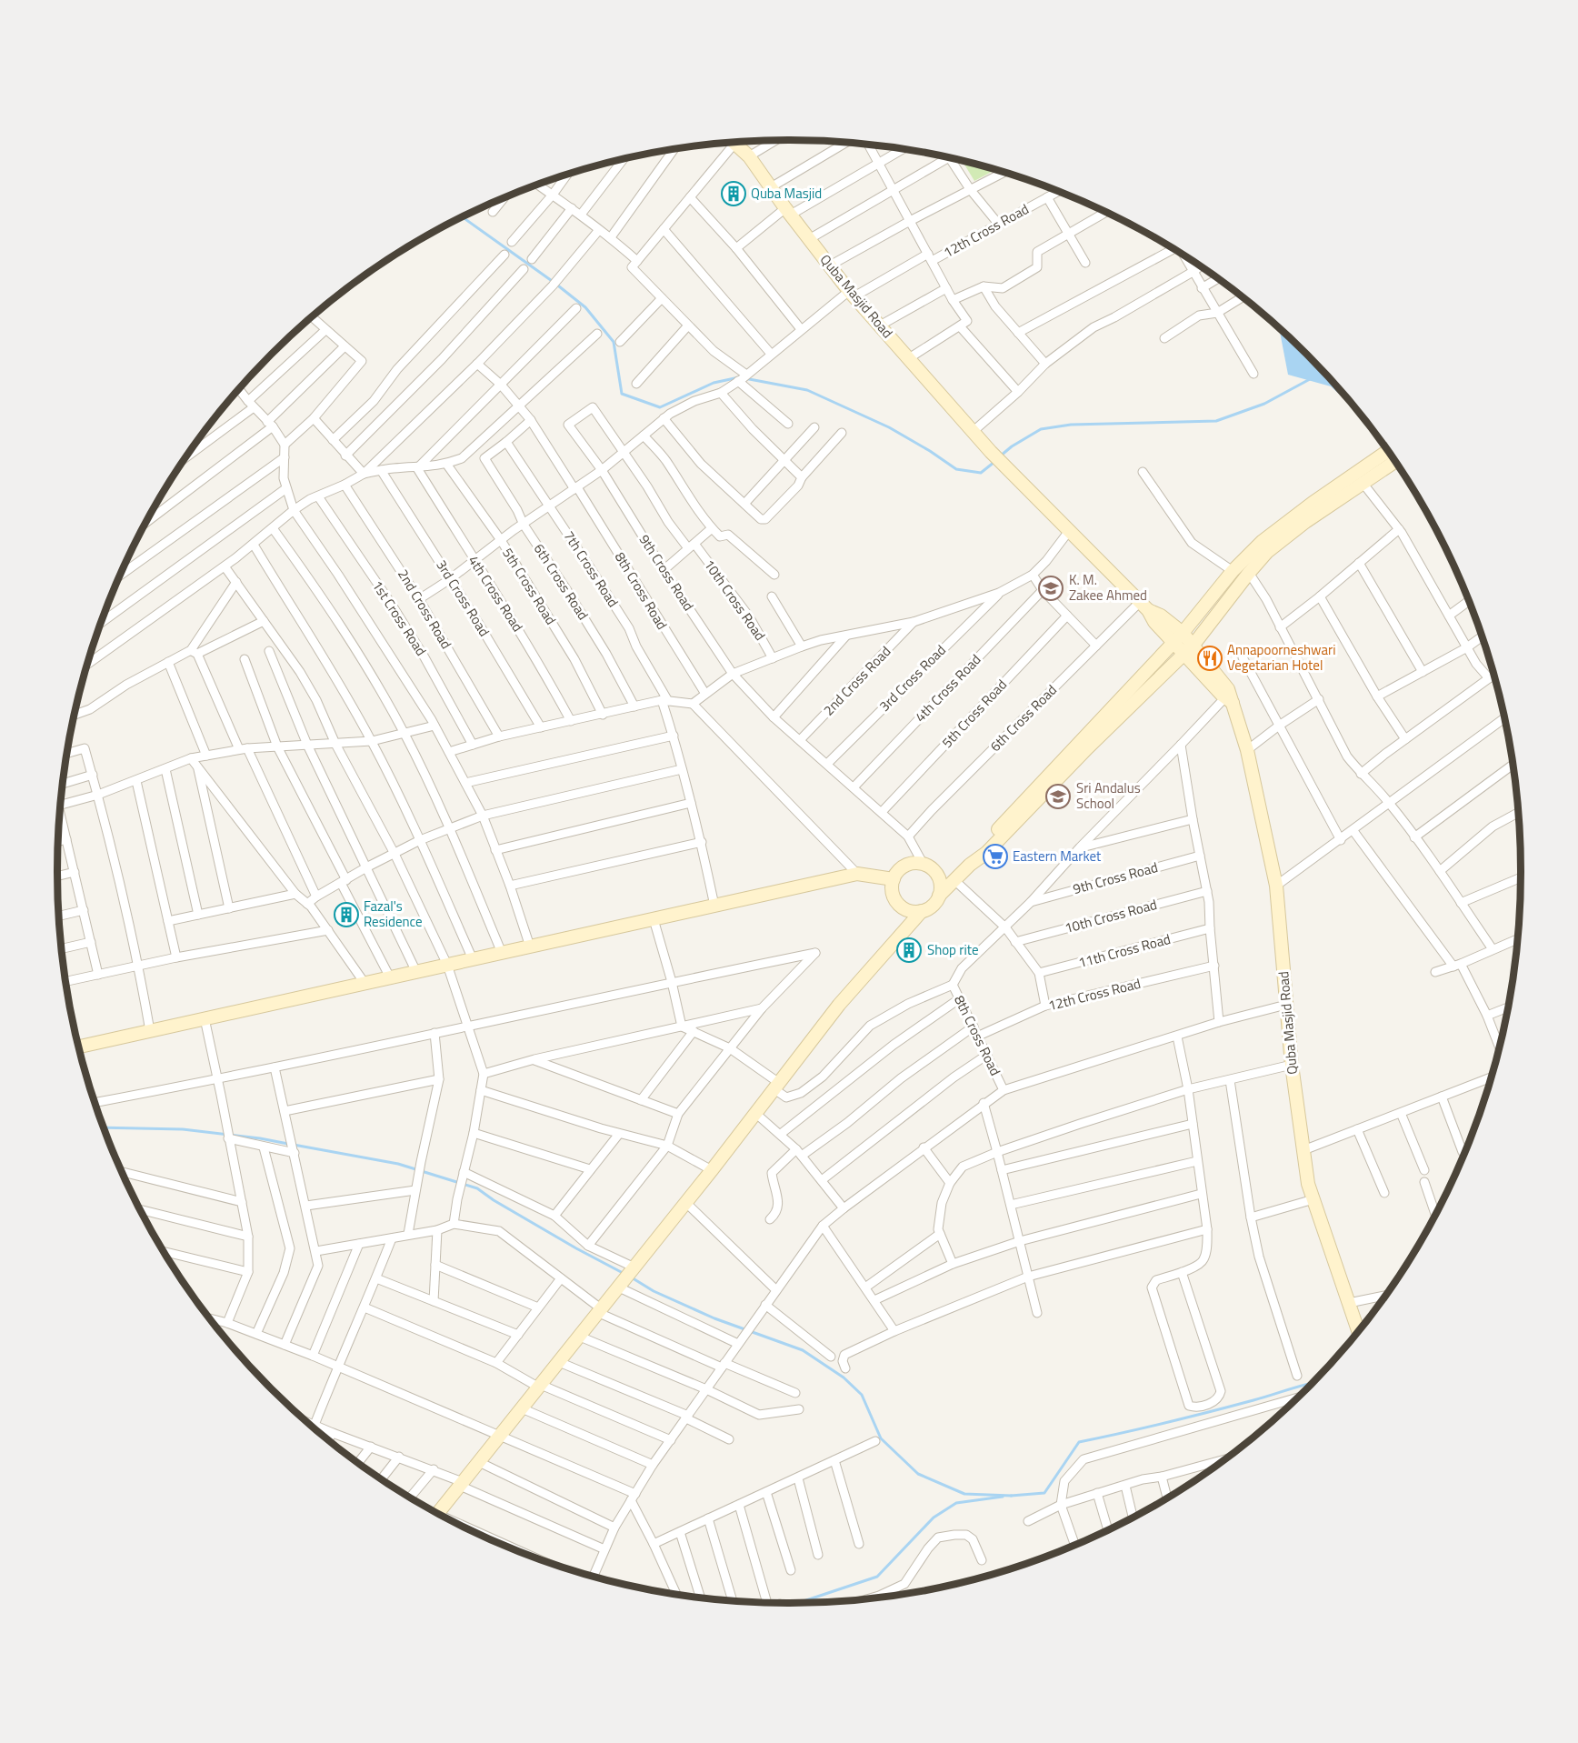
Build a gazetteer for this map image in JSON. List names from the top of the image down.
{
  "streets": {
    "street": [
      "12th Cross Road",
      "Quba Masjid Road",
      "7th Cross Road",
      "9th Cross Road",
      "6th Cross Road",
      "5th Cross Road",
      "8th Cross Road",
      "4th Cross Road",
      "3rd Cross Road",
      "10th Cross Road",
      "2nd Cross Road",
      "1st Cross Road",
      "11th Cross Road"
    ]
  },
  "crossings": [
    ["12th Cross Road", "Quba Masjid Road"],
    ["12th Cross Road", "7th Cross Road"],
    ["12th Cross Road", "9th Cross Road"],
    ["12th Cross Road", "6th Cross Road"],
    ["12th Cross Road", "5th Cross Road"],
    ["12th Cross Road", "8th Cross Road"],
    ["12th Cross Road", "4th Cross Road"],
    ["12th Cross Road", "3rd Cross Road"],
    ["12th Cross Road", "10th Cross Road"],
    ["12th Cross Road", "2nd Cross Road"],
    ["Quba Masjid Road", "6th Cross Road"],
    ["Quba Masjid Road", "8th Cross Road"],
    ["7th Cross Road", "6th Cross Road"],
    ["9th Cross Road", "6th Cross Road"],
    ["9th Cross Road", "5th Cross Road"],
    ["9th Cross Road", "8th Cross Road"],
    ["9th Cross Road", "4th Cross Road"],
    ["9th Cross Road", "3rd Cross Road"],
    ["9th Cross Road", "10th Cross Road"],
    ["9th Cross Road", "2nd Cross Road"]
  ],
  "places": {
    "building": ["Quba Masjid", "Fazal's Residence", "Shop rite"],
    "school or university": ["K. M. Zakee Ahmed", "Sri Andalus School"],
    "restaurant": ["Annapoorneshwari Vegetarian Hotel"],
    "supermarket": ["Eastern Market"]
  }
}
